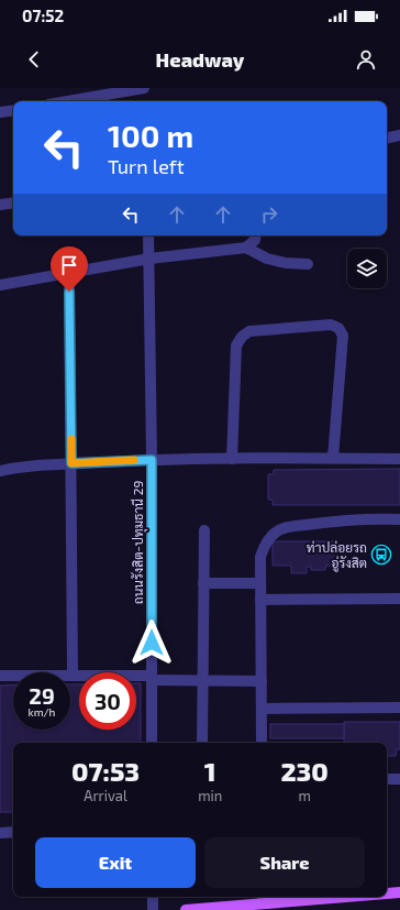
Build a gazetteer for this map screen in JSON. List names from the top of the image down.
{
  "streets": {
    "street": ["ถนนรังสิต-ปทุมธานี 29"]
  },
  "places": {
    "bus stop": ["ท่าปล่อยรถ อู่รังสิต"]
  },
  "page": {
    "status": "07:52",
    "header": "Headway",
    "turn": ["100 m", "Turn left"],
    "speed": "29 km/h",
    "limit": "30",
    "eta": [
      "07:53",
      "Arrival",
      "1",
      "min",
      "230",
      "m"
    ],
    "buttons": ["Exit", "Share"]
  }
}
